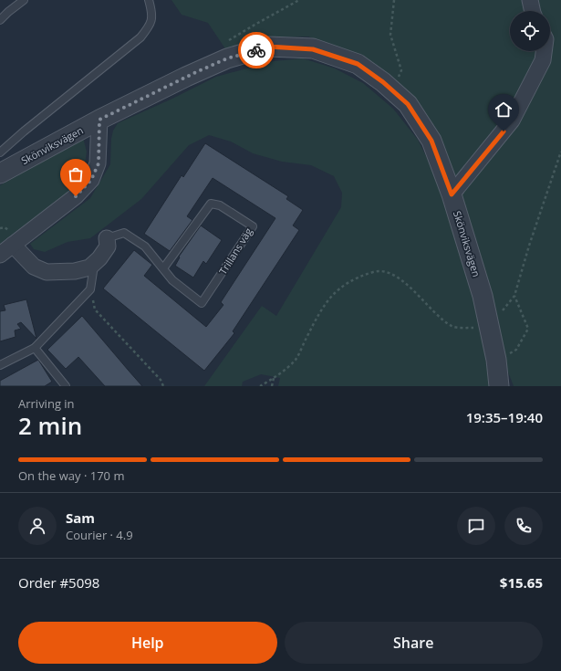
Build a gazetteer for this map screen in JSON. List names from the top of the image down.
{
  "streets": {
    "street": ["Skönviksvägen", "Trillans väg"]
  },
  "page": {
    "heading": ["2 min", "Arriving in", "19:35–19:40"],
    "panel": [
      "Sam",
      "Courier · 4.9",
      "Order #5098",
      "$15.65"
    ],
    "bar": "On the way · 170 m",
    "buttons": ["Help", "Share"]
  }
}
